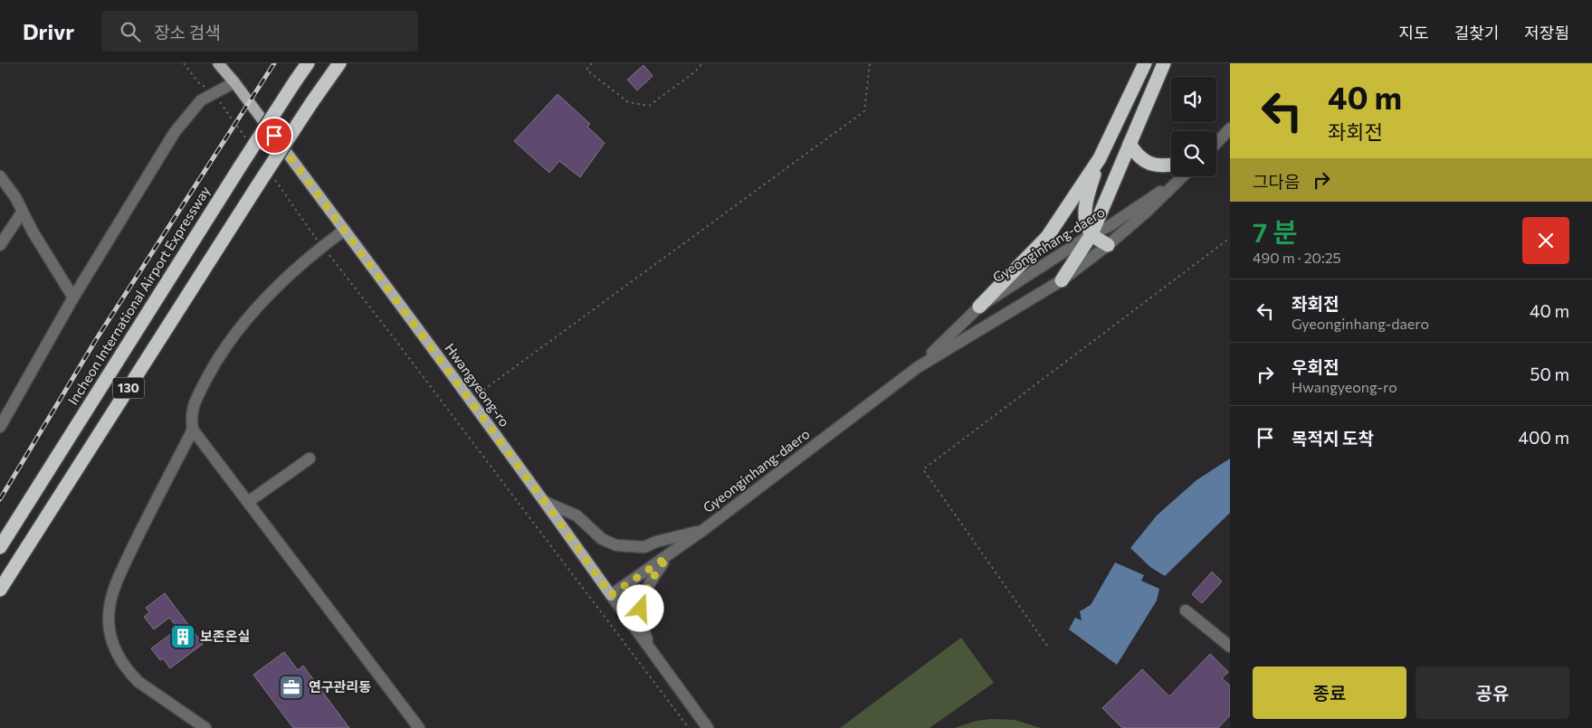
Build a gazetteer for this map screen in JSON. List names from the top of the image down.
{
  "streets": {
    "highway": ["Incheon International Airport Expressway", "130"],
    "main road": ["Hwangyeong-ro"],
    "street": ["Gyeonginhang-daero"]
  },
  "crossings": [
    ["Gyeonginhang-daero", "Hwangyeong-ro"]
  ],
  "places": {
    "building": ["보존온실"],
    "office": ["연구관리동"]
  },
  "page": {
    "header": "Drivr",
    "search": "장소 검색",
    "nav": ["지도", "길찾기", "저장됨"],
    "turn": ["40 m", "좌회전"],
    "then": "그다음",
    "heading": ["7 분", "490 m · 20:25"],
    "list": [
      {
        "name": "좌회전",
        "note": "Gyeonginhang-daero",
        "value": "40 m"
      },
      {
        "name": "우회전",
        "note": "Hwangyeong-ro",
        "value": "50 m"
      },
      {
        "name": "목적지 도착",
        "value": "400 m"
      }
    ],
    "buttons": ["종료", "공유"]
  }
}
